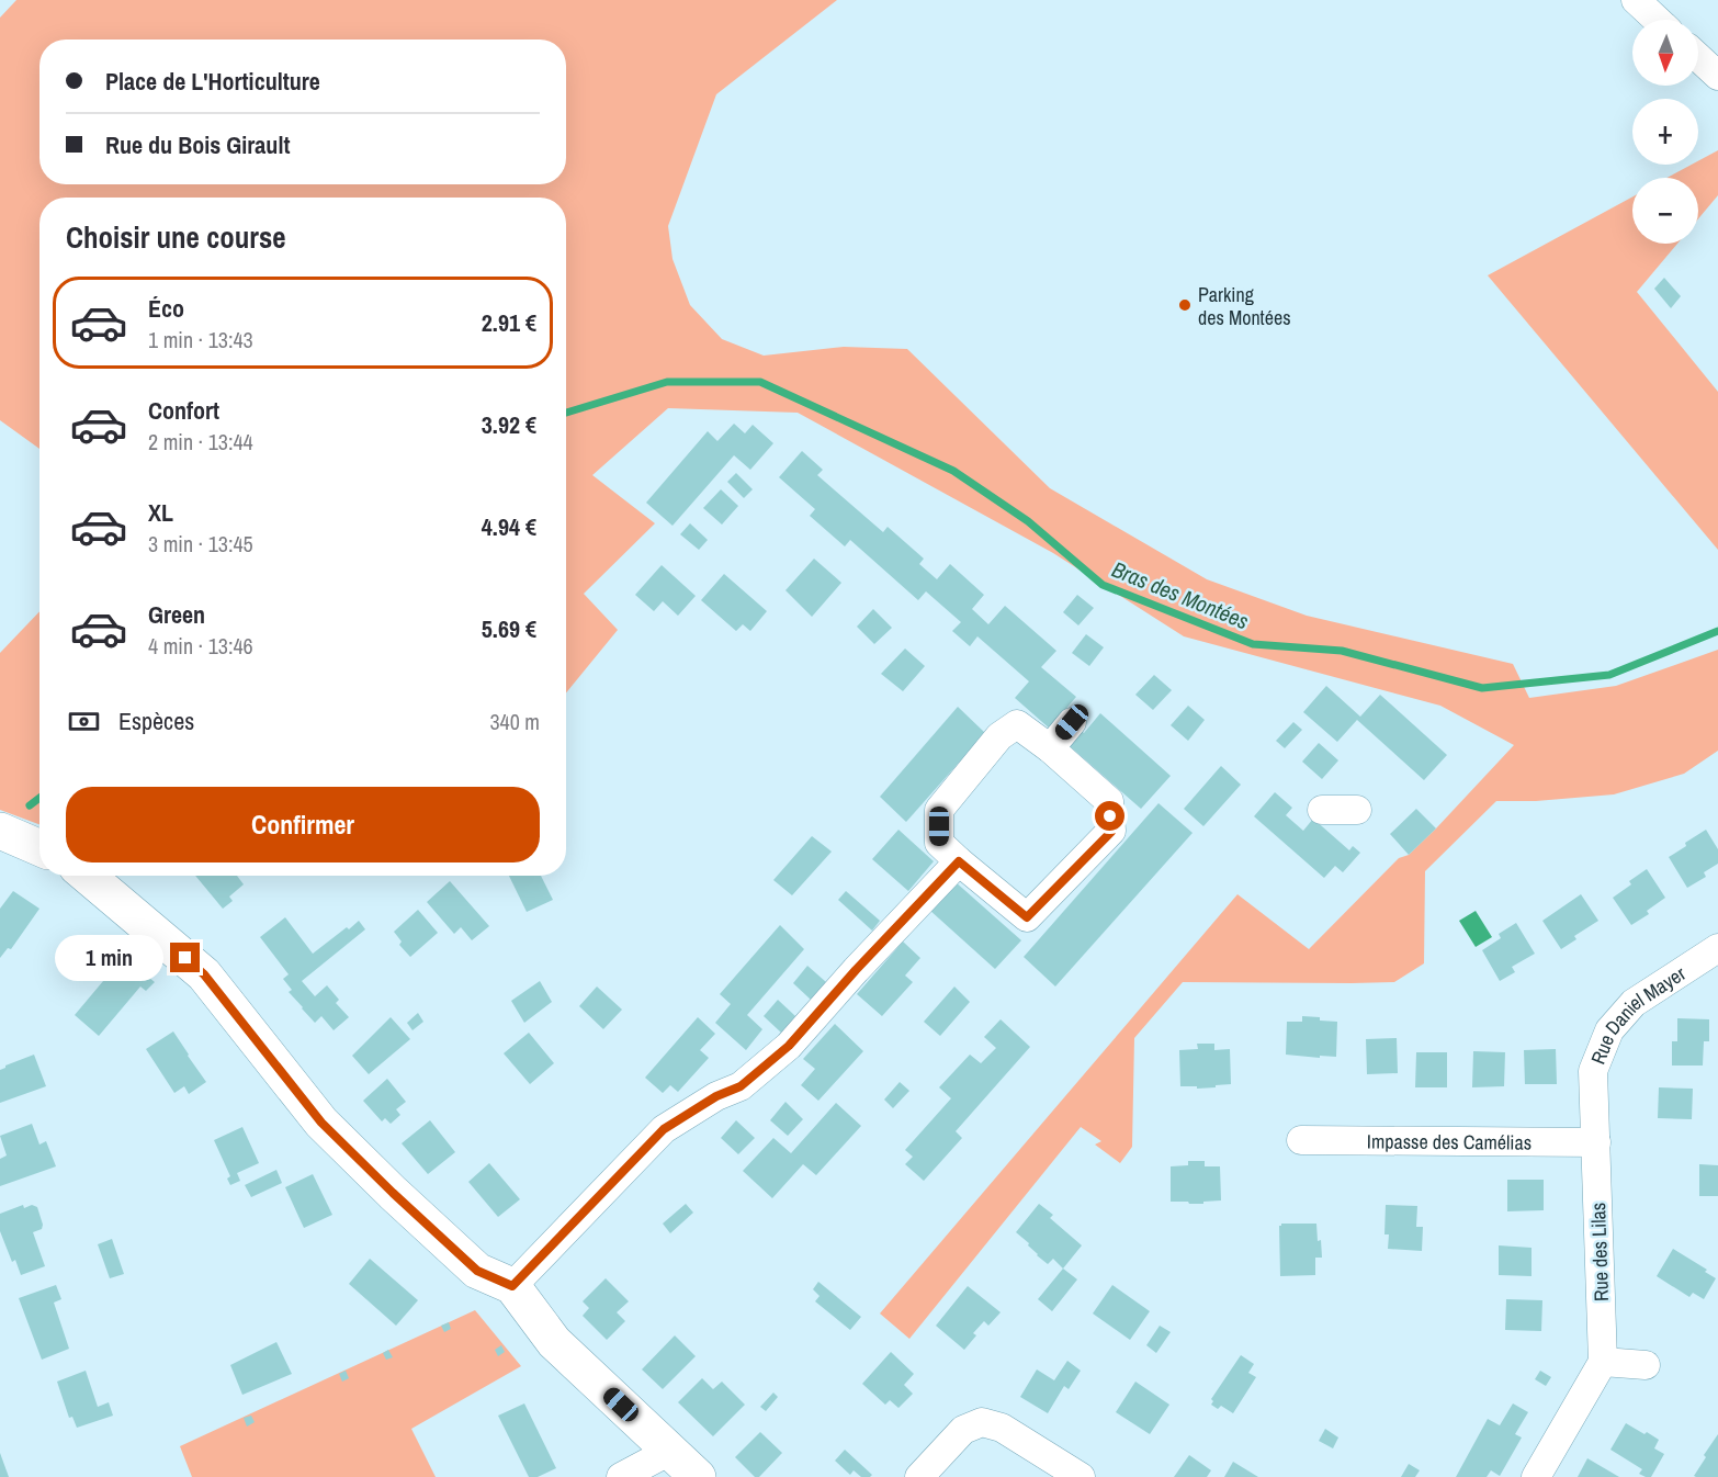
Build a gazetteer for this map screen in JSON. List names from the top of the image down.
{
  "streets": {
    "street": ["Rue Daniel Mayer", "Impasse des Camélias", "Rue des Lilas"]
  },
  "crossings": [
    ["Rue Daniel Mayer", "Impasse des Camélias"],
    ["Rue Daniel Mayer", "Rue des Lilas"],
    ["Impasse des Camélias", "Rue des Lilas"]
  ],
  "water": ["Bras des Montées"],
  "places": ["Parking des Montées"],
  "north": "bottom",
  "page": {
    "map_buttons": ["+", "−"],
    "banner": ["Place de L'Horticulture", "Rue du Bois Girault"],
    "heading": "Choisir une course",
    "list": [
      {
        "name": "Éco",
        "note": "1 min · 13:43",
        "value": "2.91 €"
      },
      {
        "name": "Confort",
        "note": "2 min · 13:44",
        "value": "3.92 €"
      },
      {
        "name": "XL",
        "note": "3 min · 13:45",
        "value": "4.94 €"
      },
      {
        "name": "Green",
        "note": "4 min · 13:46",
        "value": "5.69 €"
      }
    ],
    "pay": ["Espèces", "340 m"],
    "buttons": "Confirmer",
    "bubble": "1 min"
  }
}
